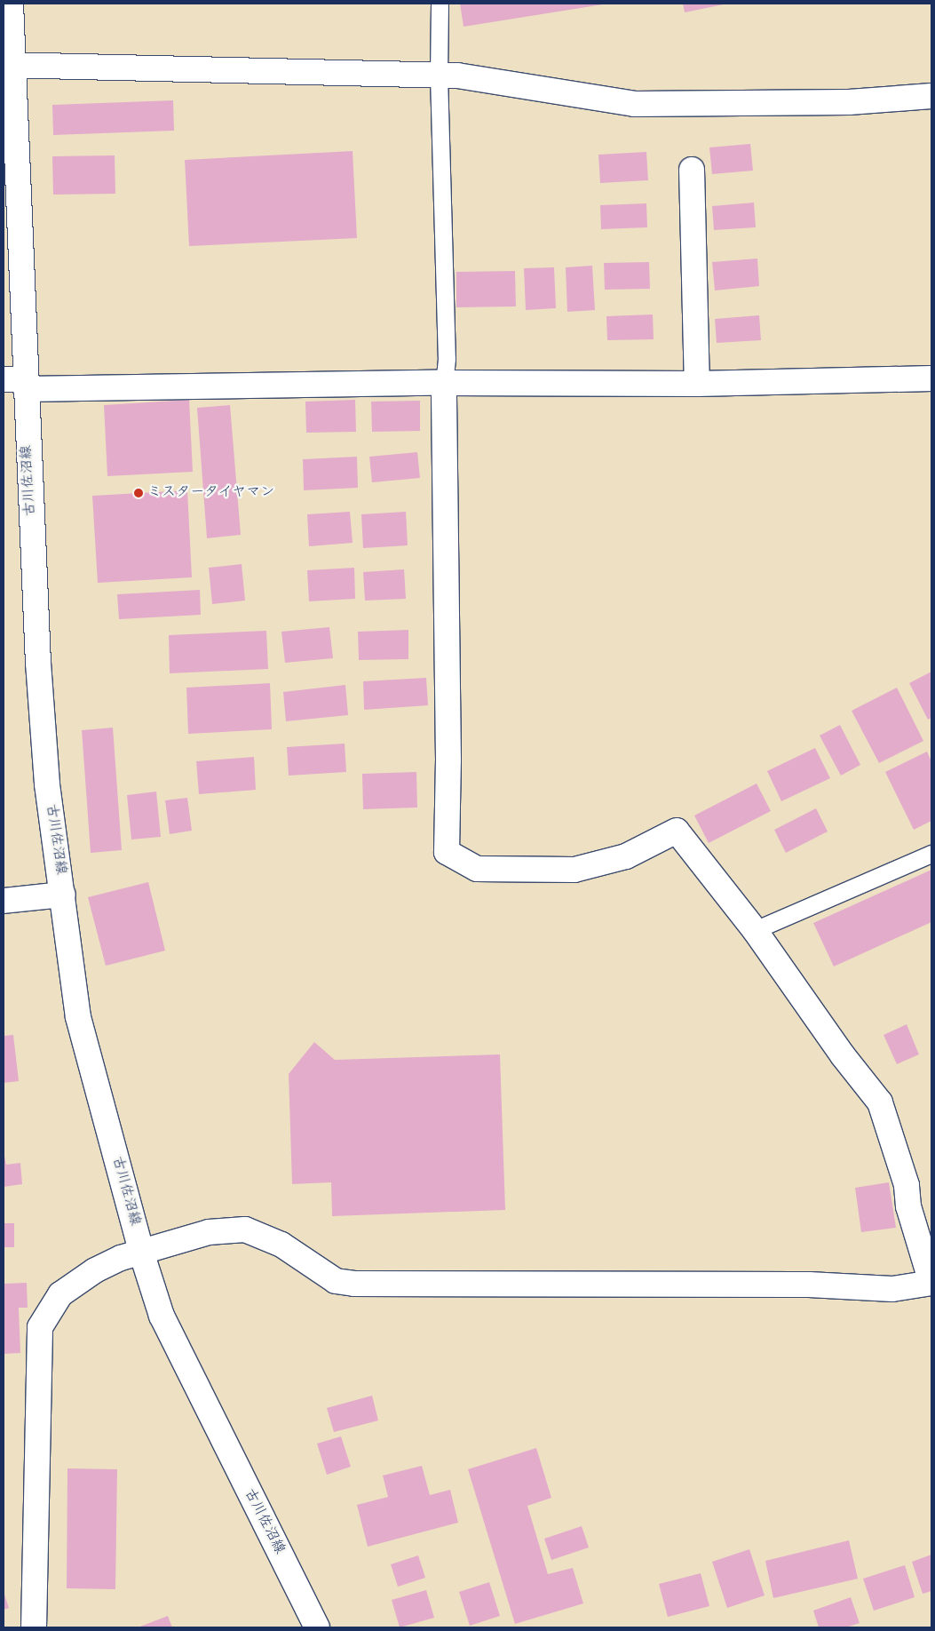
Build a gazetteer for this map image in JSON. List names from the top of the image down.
{
  "streets": {
    "street": ["古川佐沼線"]
  },
  "places": ["ミスタータイヤマン"]
}
